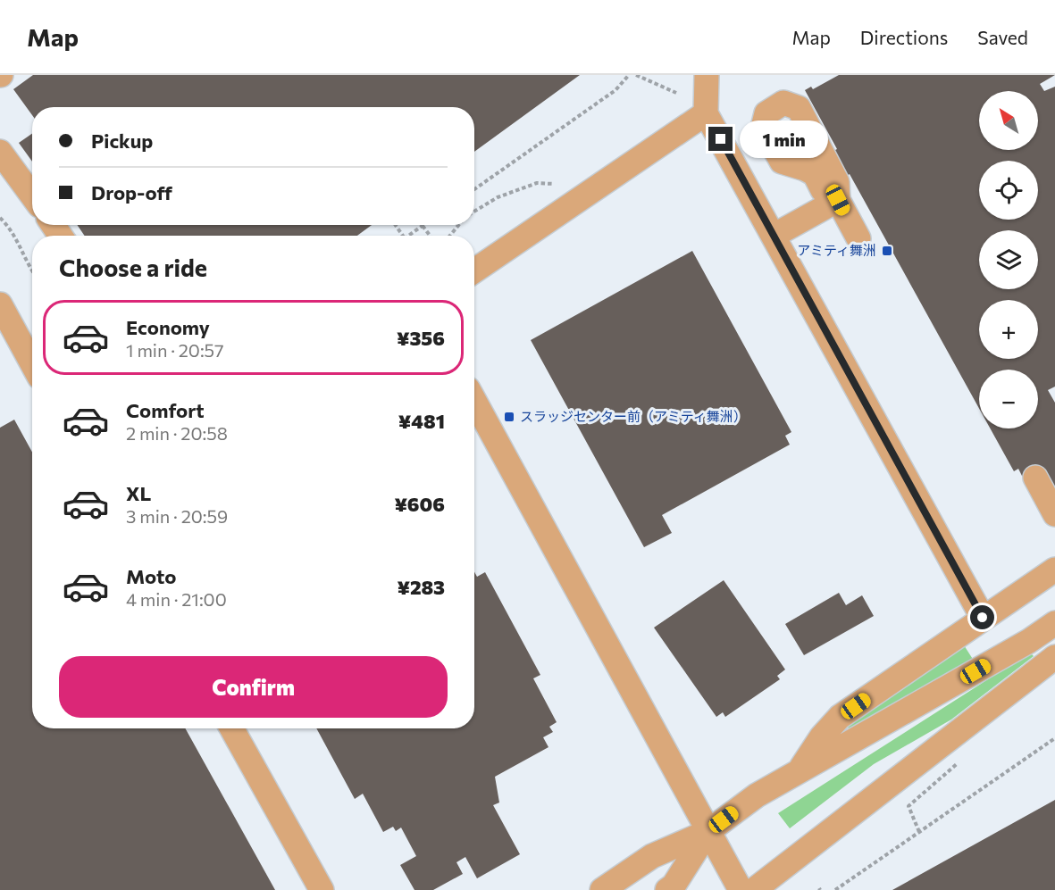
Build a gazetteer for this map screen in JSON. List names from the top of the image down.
{
  "places": {
    "transit": ["アミティ舞洲", "スラッジセンター前（アミティ舞洲）"]
  },
  "north": "top left",
  "page": {
    "header": "Map",
    "nav": ["Map", "Directions", "Saved"],
    "map_buttons": ["+", "−"],
    "banner": ["Pickup", "Drop-off"],
    "bubble": "1 min",
    "heading": "Choose a ride",
    "list": [
      {
        "name": "Economy",
        "note": "1 min · 20:57",
        "value": "¥356"
      },
      {
        "name": "Comfort",
        "note": "2 min · 20:58",
        "value": "¥481"
      },
      {
        "name": "XL",
        "note": "3 min · 20:59",
        "value": "¥606"
      },
      {
        "name": "Moto",
        "note": "4 min · 21:00",
        "value": "¥283"
      }
    ],
    "buttons": "Confirm"
  }
}
